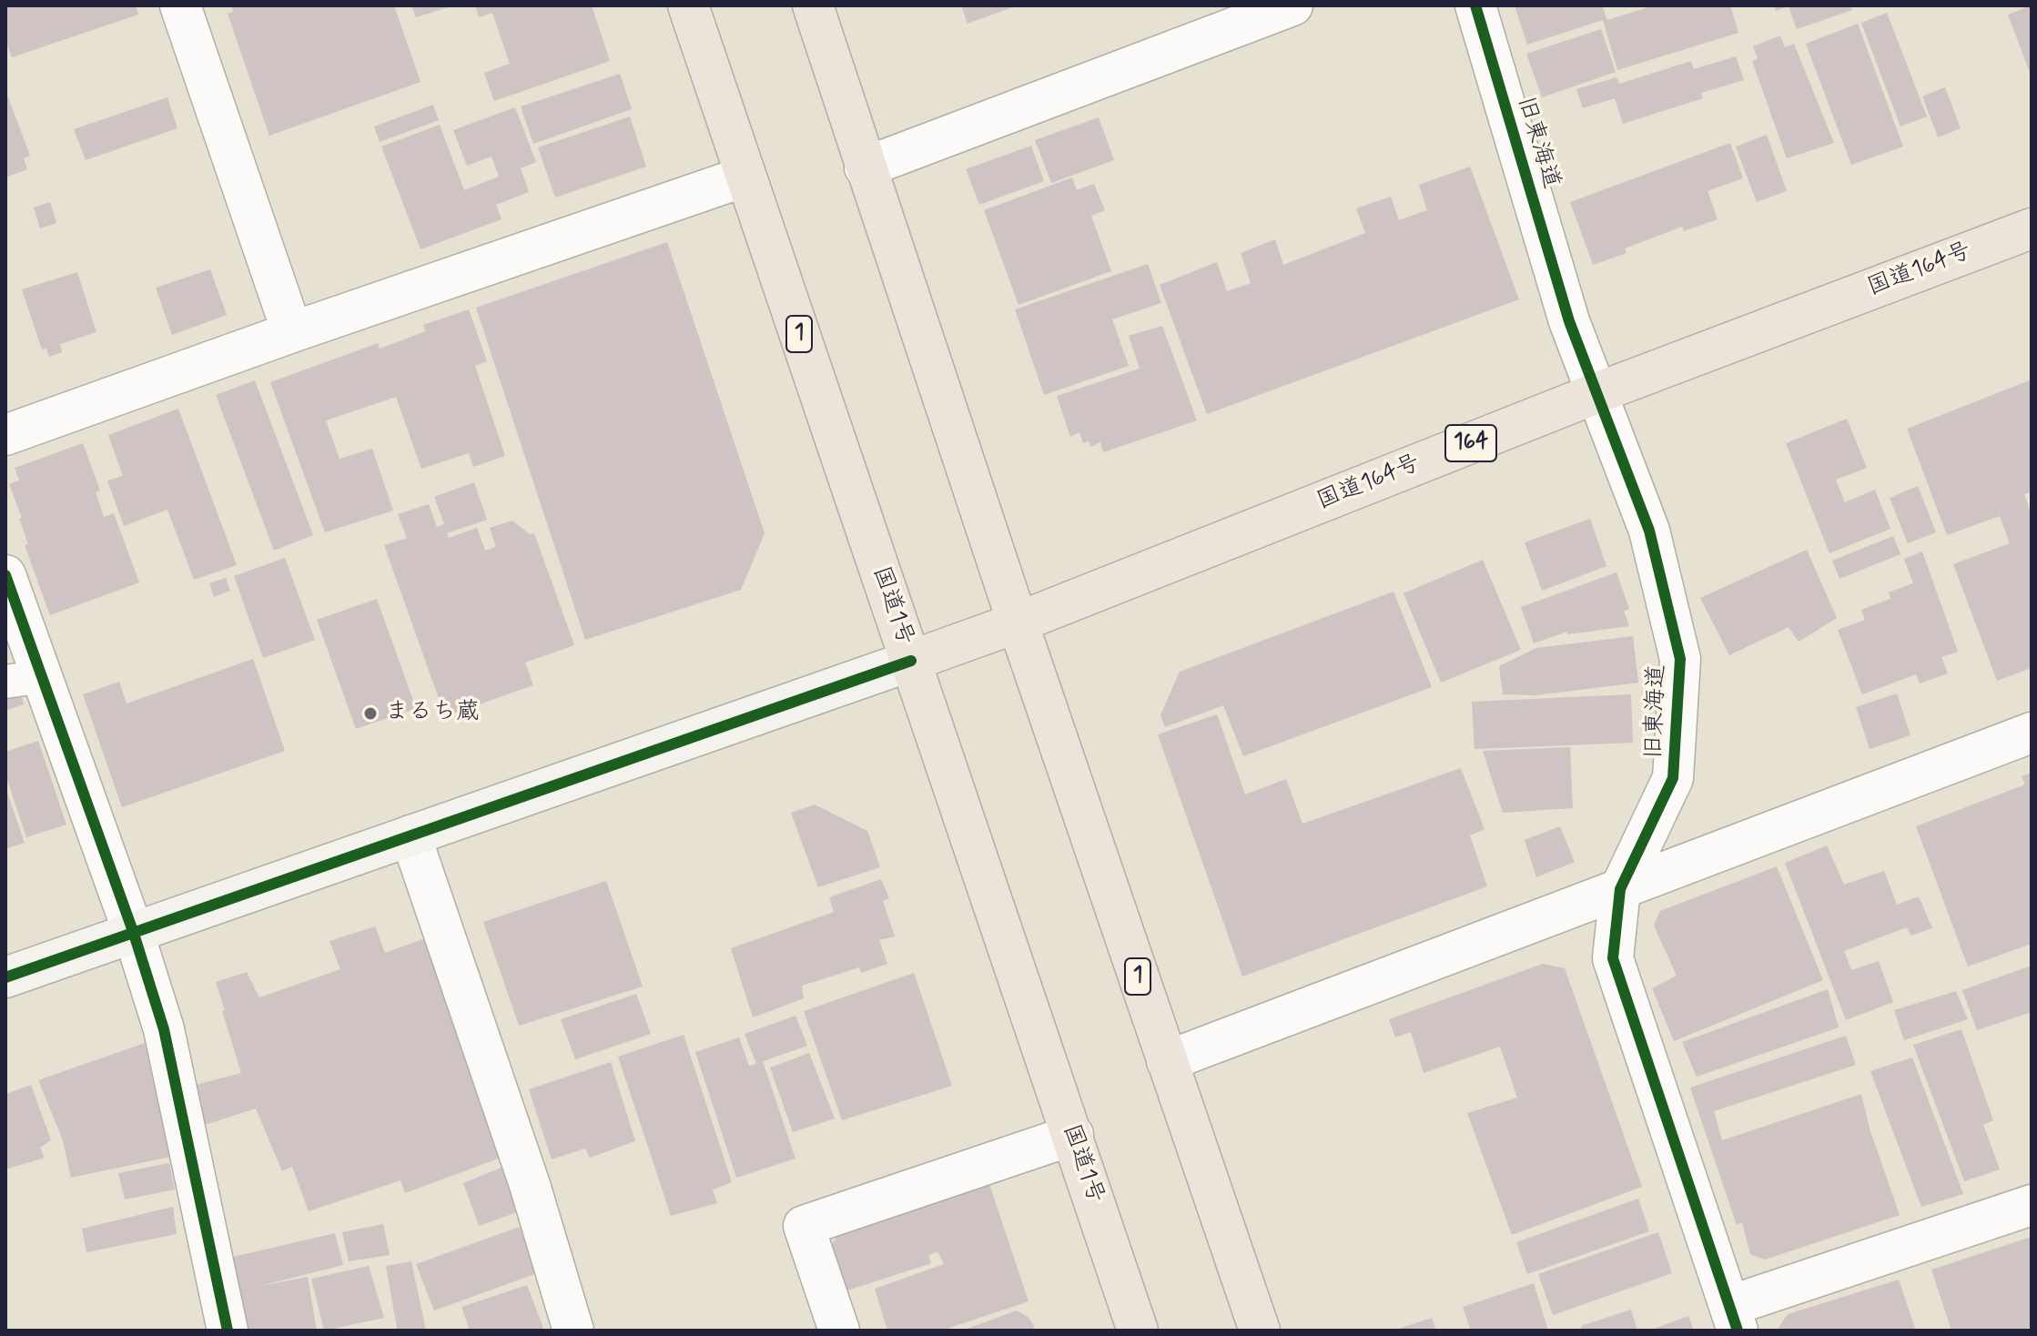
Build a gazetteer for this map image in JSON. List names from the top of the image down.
{
  "streets": {
    "highway": [
      "国道164号",
      "1",
      "164",
      "国道1号"
    ],
    "street": ["旧東海道"]
  },
  "crossings": [
    ["旧東海道", "国道164号"],
    ["国道164号", "1"],
    ["国道164号", "国道1号"]
  ],
  "places": ["まるち蔵"]
}
